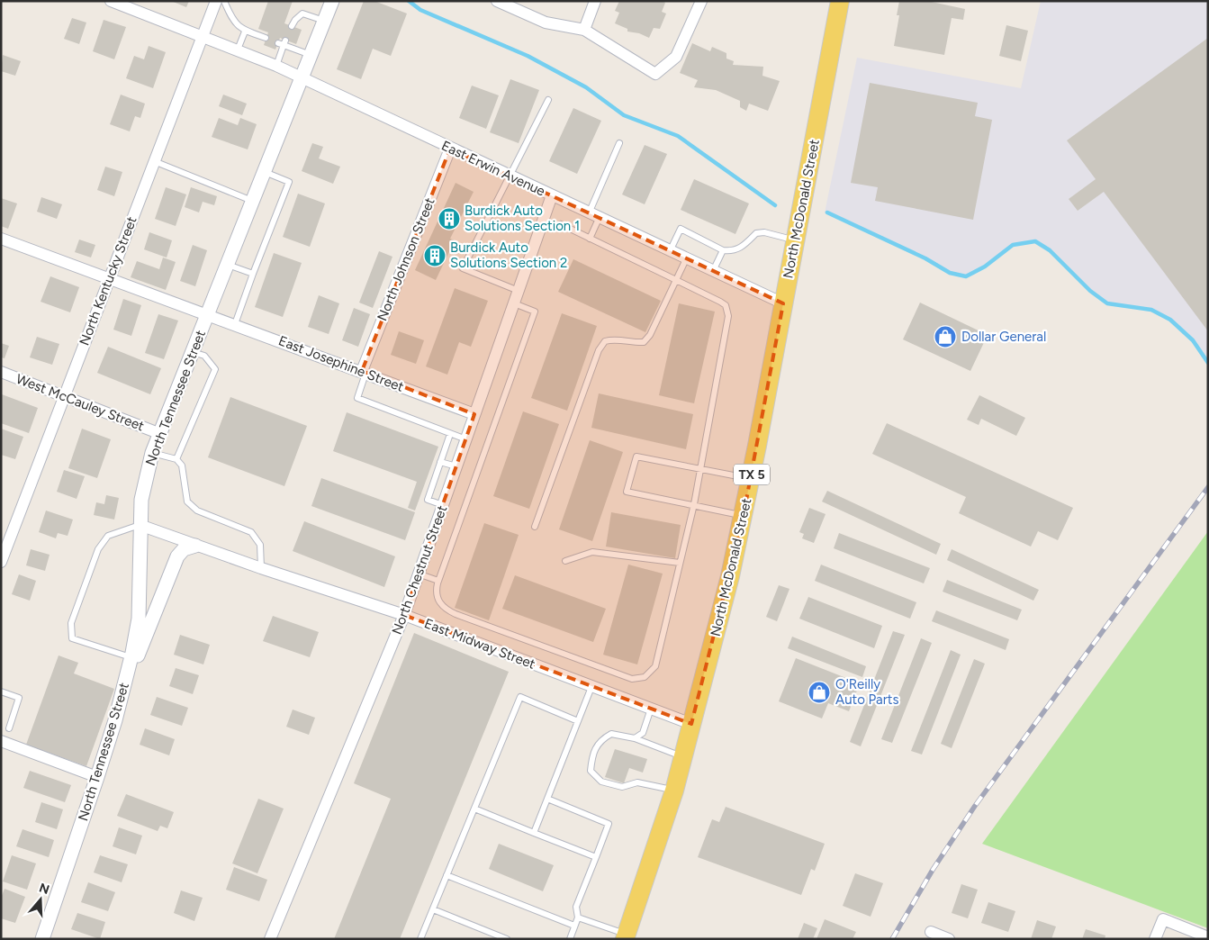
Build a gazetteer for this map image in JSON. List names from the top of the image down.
{
  "streets": {
    "main road": ["North McDonald Street", "TX 5"],
    "street": [
      "East Erwin Avenue",
      "North Johnson Street",
      "North Kentucky Street",
      "East Josephine Street",
      "North Tennessee Street",
      "West McCauley Street",
      "North Chestnut Street",
      "East Midway Street"
    ]
  },
  "crossings": [
    ["East Erwin Avenue", "North McDonald Street"],
    ["East Erwin Avenue", "North Johnson Street"],
    ["East Erwin Avenue", "North Kentucky Street"],
    ["East Erwin Avenue", "North Tennessee Street"],
    ["East Erwin Avenue", "North Chestnut Street"],
    ["North McDonald Street", "East Midway Street"],
    ["North Johnson Street", "East Josephine Street"],
    ["North Kentucky Street", "East Josephine Street"],
    ["North Kentucky Street", "West McCauley Street"],
    ["East Josephine Street", "North Tennessee Street"],
    ["East Josephine Street", "North Chestnut Street"],
    ["North Tennessee Street", "West McCauley Street"],
    ["North Tennessee Street", "East Midway Street"],
    ["North Chestnut Street", "East Midway Street"]
  ],
  "places": {
    "building": ["Burdick Auto Solutions Section 1", "Burdick Auto Solutions Section 2"],
    "shop": ["Dollar General", "O'Reilly Auto Parts"]
  },
  "north": "top"
}
